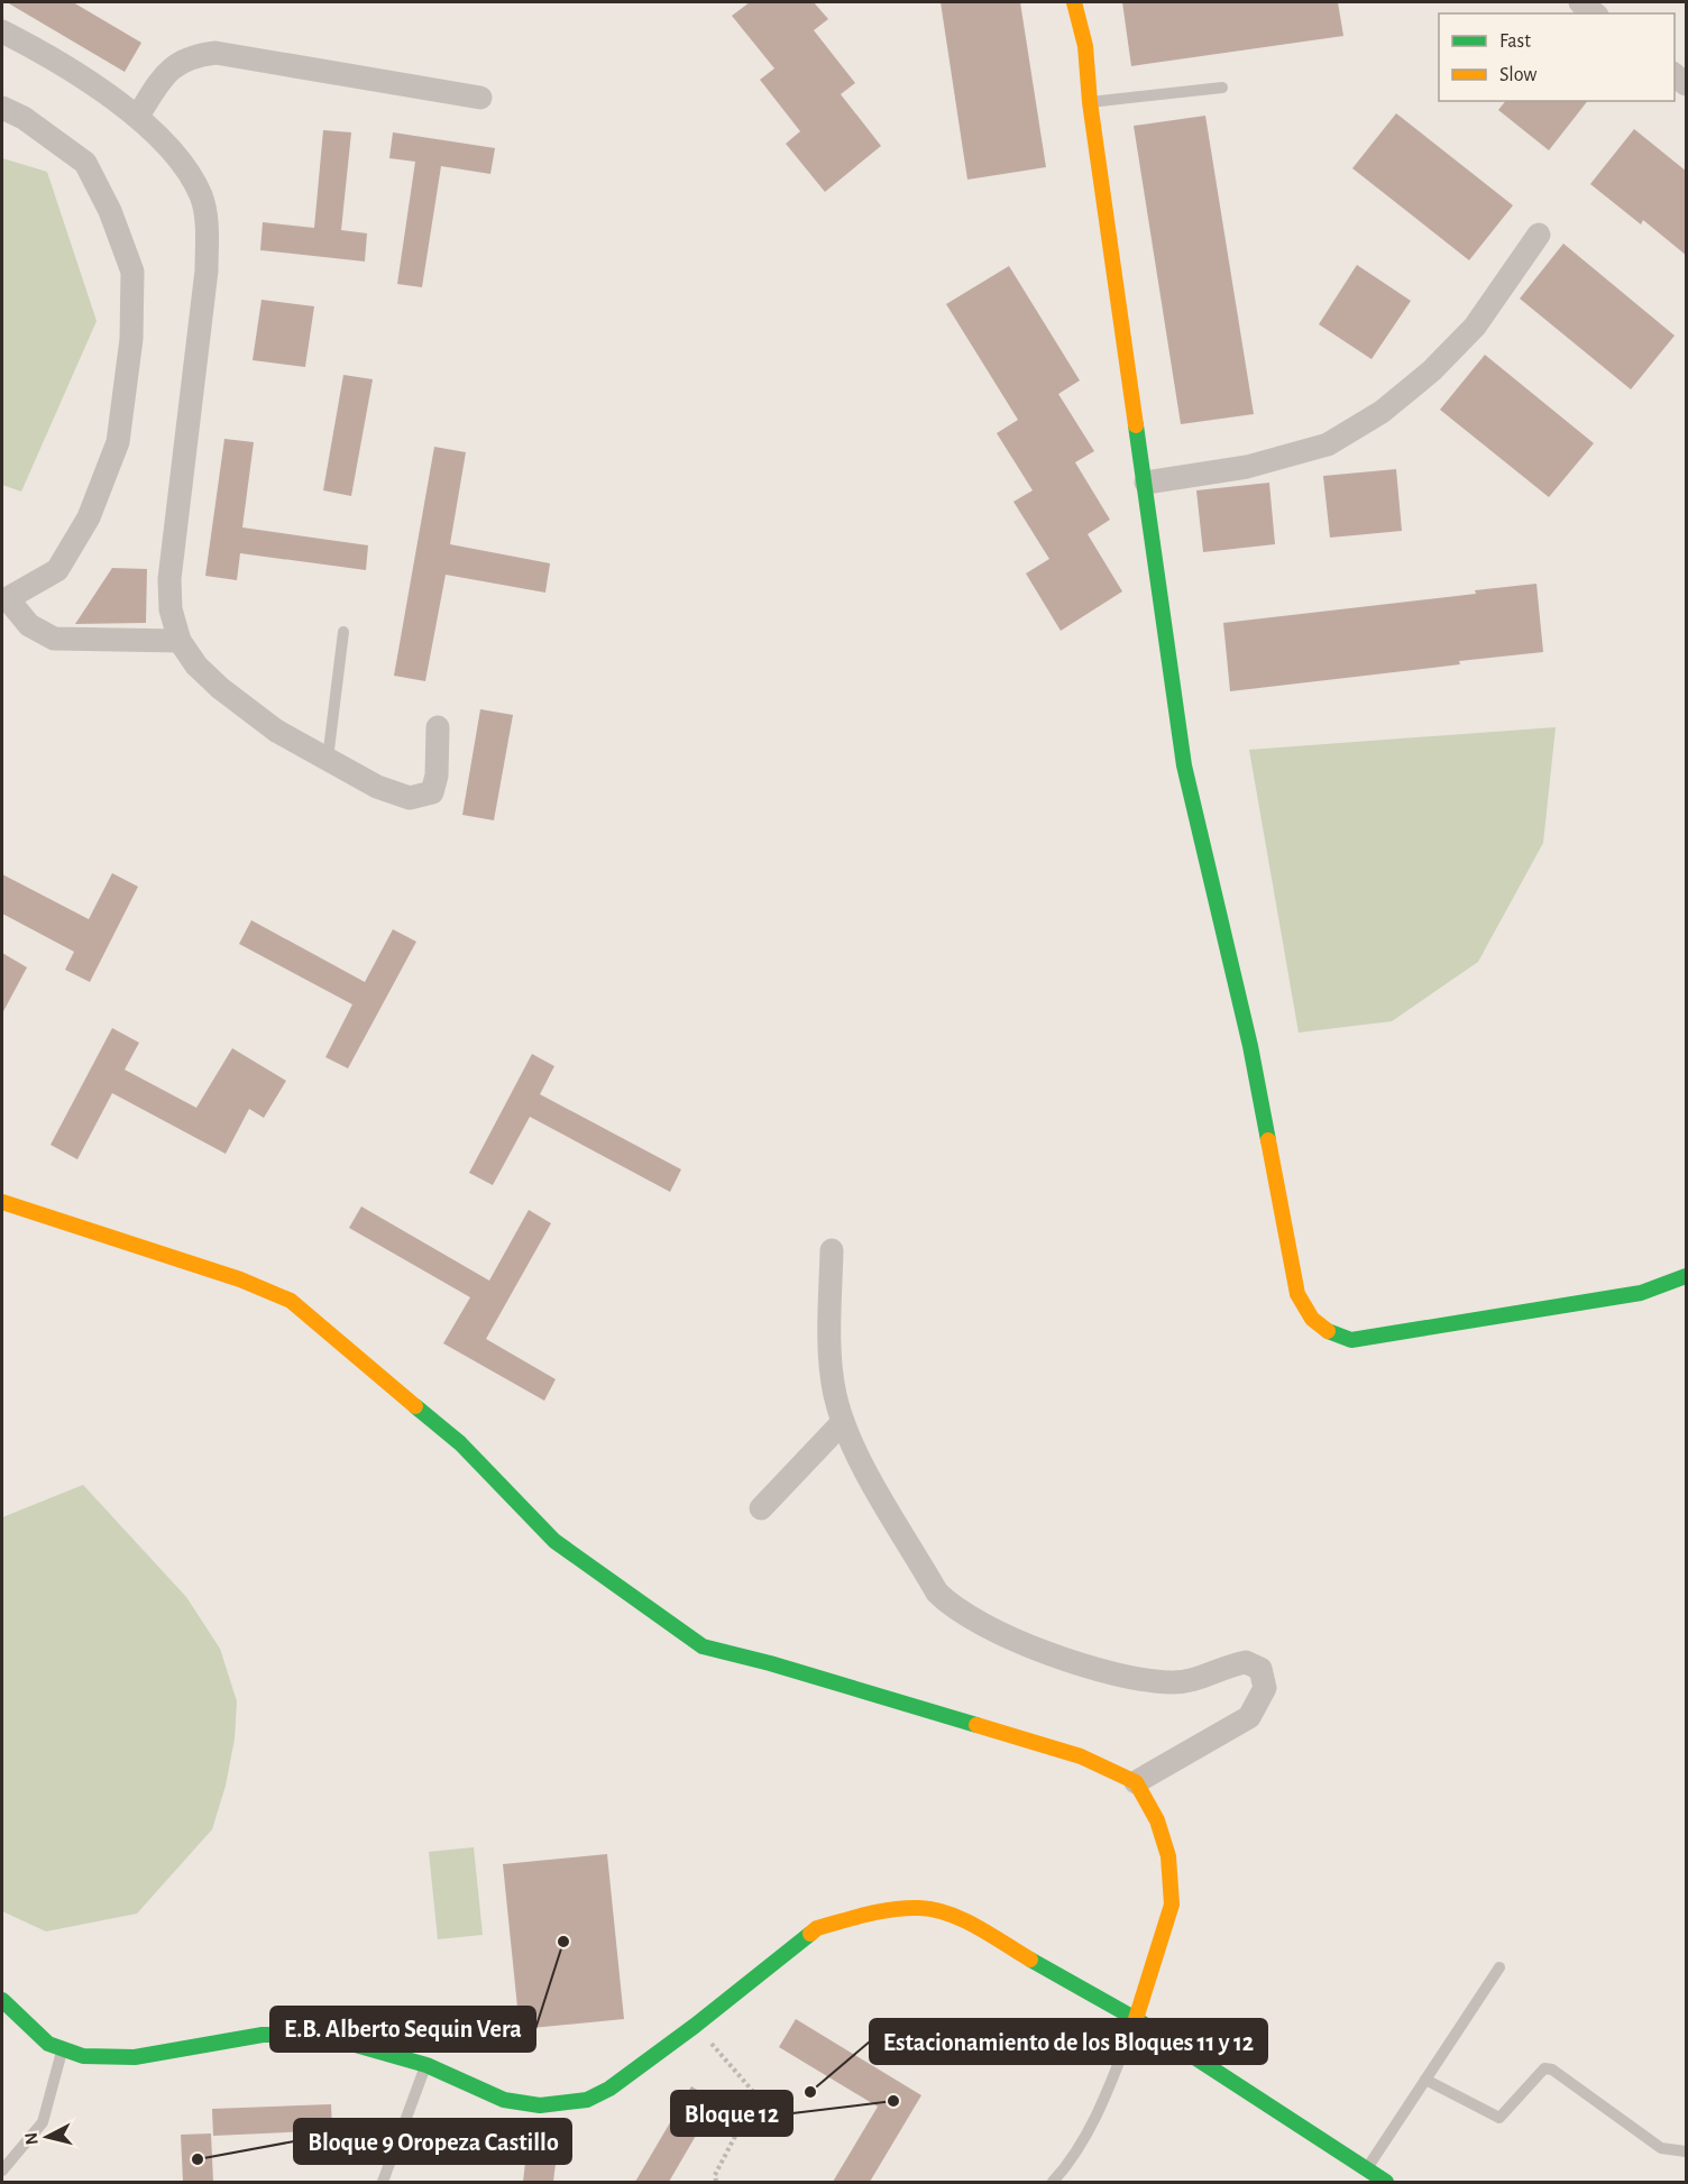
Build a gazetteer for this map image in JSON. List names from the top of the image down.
{
  "places": [
    "E.B. Alberto Sequin Vera",
    "Estacionamiento de los Bloques 11 y 12",
    "Bloque 12",
    "Bloque 9 Oropeza Castillo"
  ],
  "legend": ["Fast", "Slow"],
  "north": "left"
}
